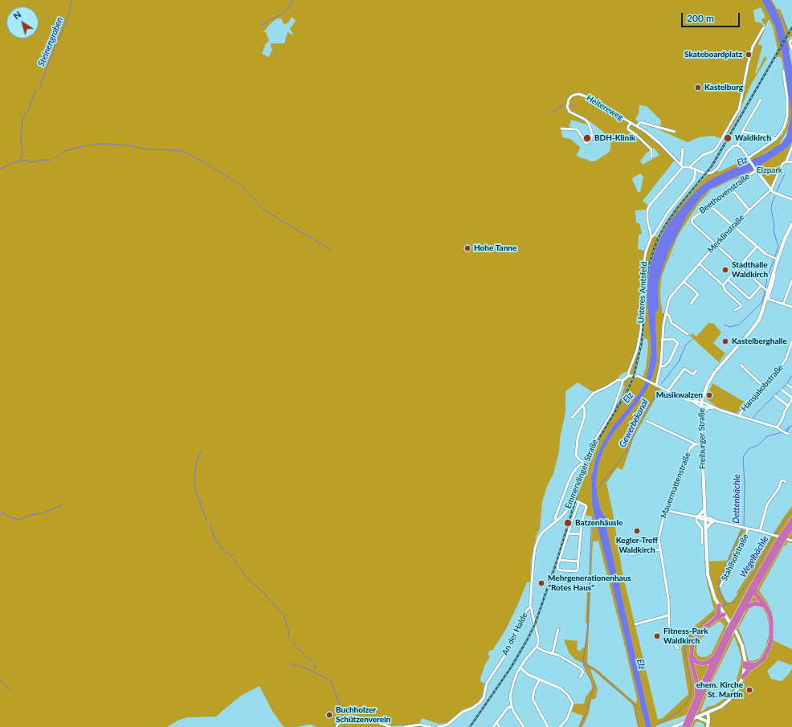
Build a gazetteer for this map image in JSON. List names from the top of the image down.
{
  "streets": {
    "street": [
      "Heitereweg",
      "Beethovenstraße",
      "Merklinstraße",
      "Unteres Amtsfeld",
      "Hansjakobstraße",
      "Freiburger Straße",
      "Emmendinger Straße",
      "Mauermattenstraße",
      "Stahlhofstraße",
      "An der Halde"
    ]
  },
  "crossings": [
    ["Beethovenstraße", "Merklinstraße"],
    ["Freiburger Straße", "Mauermattenstraße"],
    ["Freiburger Straße", "Stahlhofstraße"],
    ["Emmendinger Straße", "An der Halde"],
    ["Mauermattenstraße", "Stahlhofstraße"]
  ],
  "water": [
    "Steinengraben",
    "Elz",
    "Gewerbekanal",
    "Dettenbächle",
    "Wegelbächle"
  ],
  "parks": ["Elzpark"],
  "places": [
    "Skateboardplatz",
    "Kastelburg",
    "BDH-Klinik",
    "Waldkirch",
    "Hohe Tanne",
    "Stadthalle Waldkirch",
    "Kastelberghalle",
    "Musikwalzen",
    "Batzenhäusle",
    "Kegler-Treff Waldkirch",
    "Mehrgenerationenhaus \"Rotes Haus\"",
    "Fitness-Park Waldkirch",
    "ehem. Kirche St. Martin",
    "Buchholzer Schützenverein"
  ],
  "scale_bar": "200 m",
  "north": "top left"
}
